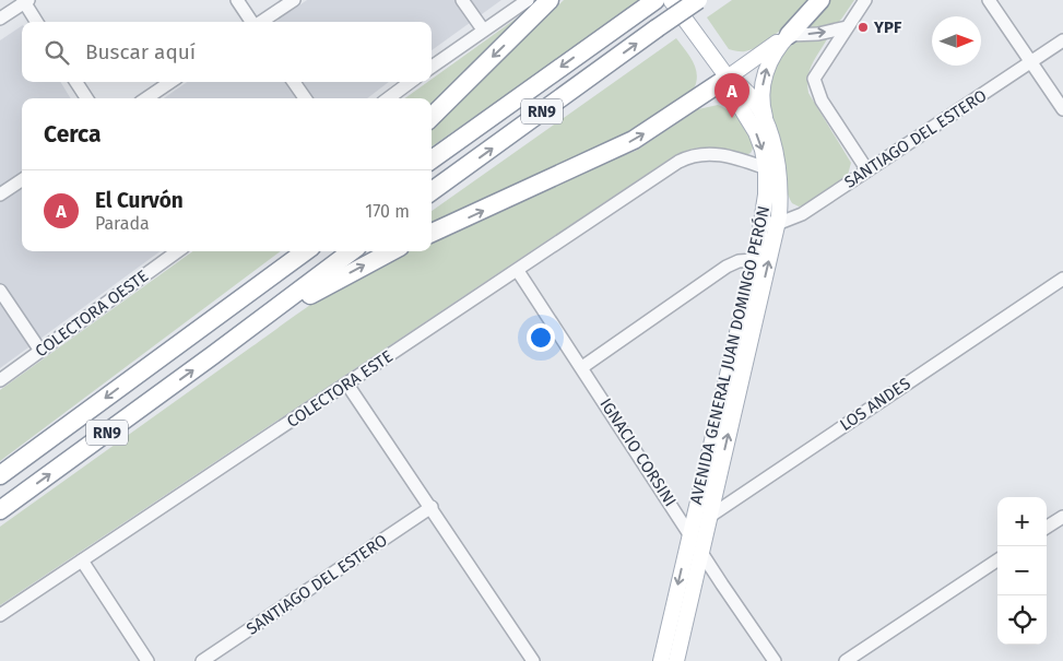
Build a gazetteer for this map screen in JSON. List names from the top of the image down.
{
  "streets": {
    "highway": ["RN9"],
    "main road": ["AVENIDA GENERAL JUAN DOMINGO PERÓN"],
    "street": [
      "SANTIAGO DEL ESTERO",
      "COLECTORA OESTE",
      "COLECTORA ESTE",
      "LOS ANDES",
      "IGNACIO CORSINI"
    ]
  },
  "crossings": [
    ["SANTIAGO DEL ESTERO", "AVENIDA GENERAL JUAN DOMINGO PERÓN"],
    ["AVENIDA GENERAL JUAN DOMINGO PERÓN", "COLECTORA ESTE"],
    ["AVENIDA GENERAL JUAN DOMINGO PERÓN", "LOS ANDES"],
    ["AVENIDA GENERAL JUAN DOMINGO PERÓN", "IGNACIO CORSINI"],
    ["COLECTORA ESTE", "IGNACIO CORSINI"],
    ["LOS ANDES", "IGNACIO CORSINI"]
  ],
  "places": ["YPF"],
  "north": "right",
  "page": {
    "search": "Buscar aquí",
    "pins": "A",
    "heading": "Cerca",
    "list": [
      {
        "mark": "A",
        "name": "El Curvón",
        "note": "Parada",
        "value": "170 m"
      }
    ],
    "map_buttons": ["+", "−"]
  }
}
